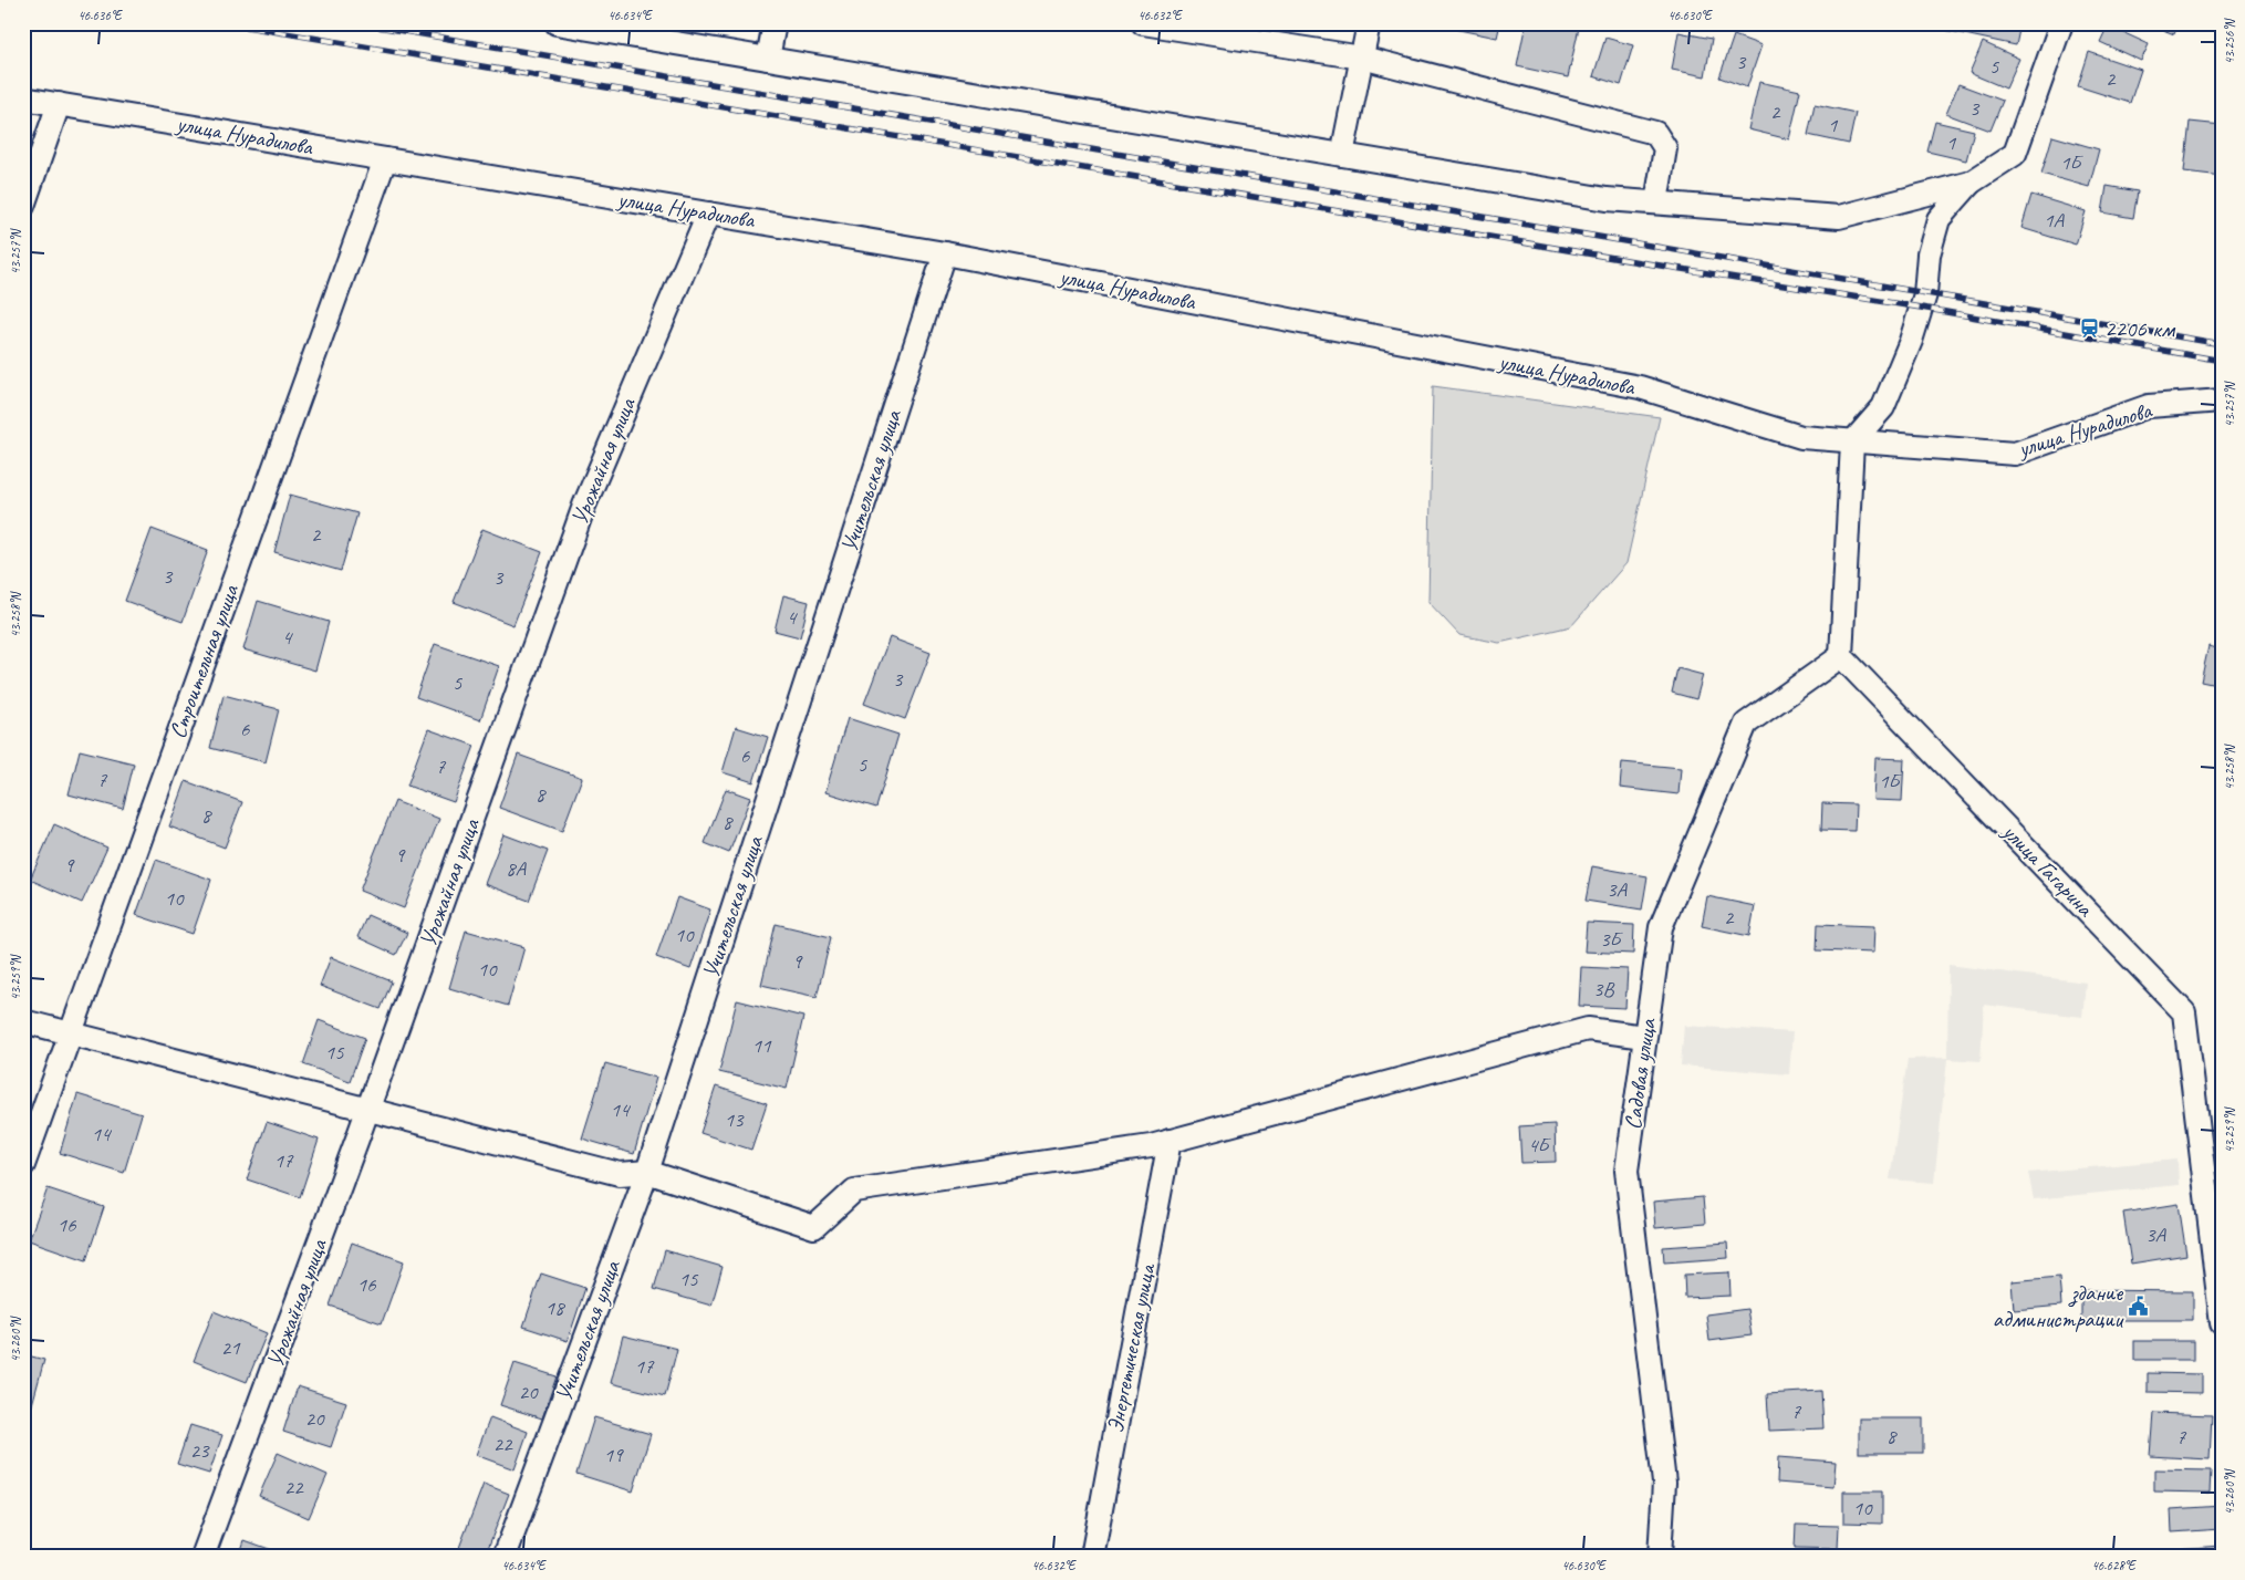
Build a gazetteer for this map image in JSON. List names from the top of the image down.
{
  "streets": {
    "street": [
      "улица Нурадилова",
      "Урожайная улица",
      "Учительская улица",
      "Строительная улица",
      "улица Гагарина",
      "Садовая улица",
      "Энергетическая улица"
    ]
  },
  "crossings": [
    ["улица Нурадилова", "Урожайная улица"],
    ["улица Нурадилова", "Учительская улица"],
    ["улица Нурадилова", "Строительная улица"],
    ["улица Гагарина", "Садовая улица"]
  ],
  "places": {
    "station": ["2206 км"],
    "public building": ["здание администрации"]
  },
  "house_numbers": [
    "3",
    "5",
    "2",
    "3",
    "2",
    "1",
    "1",
    "1Б",
    "1А",
    "2",
    "3",
    "3",
    "4",
    "4",
    "3",
    "5",
    "6",
    "6",
    "5",
    "7",
    "7",
    "1Б",
    "8",
    "8",
    "8",
    "9",
    "9",
    "8А",
    "3А",
    "10",
    "2",
    "10",
    "3Б",
    "9",
    "10",
    "3В",
    "11",
    "15",
    "14",
    "13",
    "14",
    "4Б",
    "17",
    "16",
    "3А",
    "15",
    "16",
    "18",
    "21",
    "17",
    "20",
    "7",
    "20",
    "8",
    "7",
    "22",
    "23",
    "19",
    "22",
    "10"
  ],
  "coordinates": [
    "46.636°E",
    "46.634°E",
    "46.632°E",
    "46.630°E",
    "43.256°N",
    "43.257°N",
    "43.258°N",
    "43.259°N",
    "43.260°N",
    "46.628°E"
  ]
}
